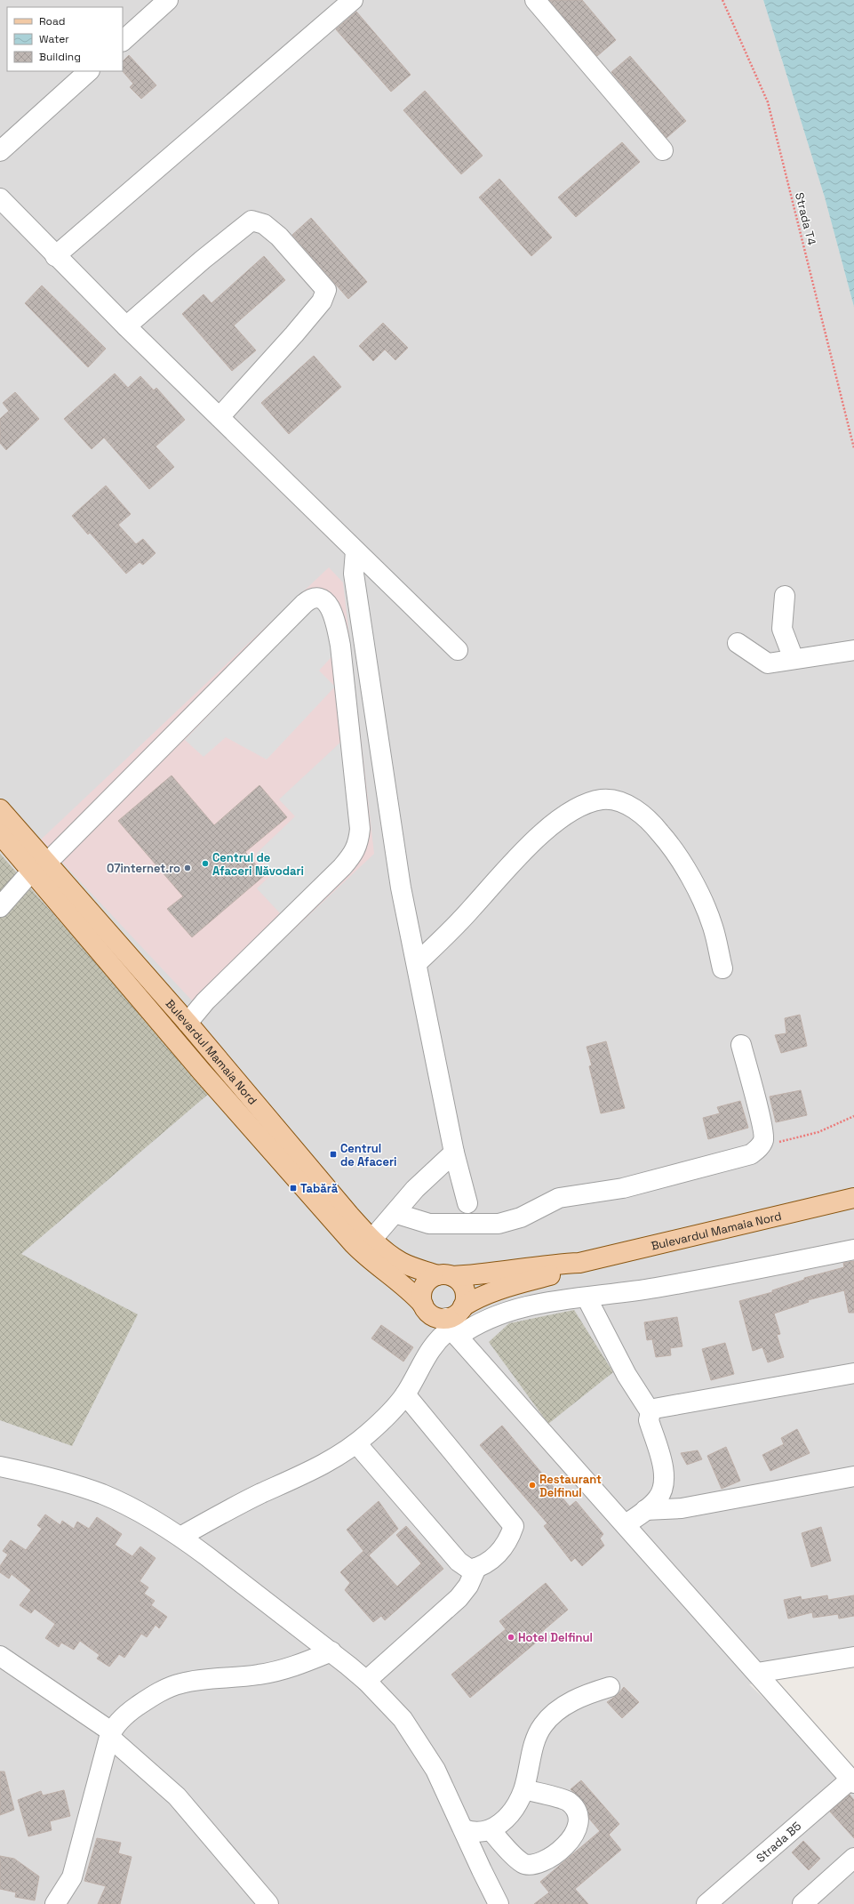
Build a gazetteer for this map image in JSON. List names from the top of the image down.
{
  "streets": {
    "main road": ["Bulevardul Mamaia Nord"],
    "street": ["Strada B5"],
    "path": ["Strada T4"]
  },
  "places": {
    "other": [
      "Centrul de Afaceri Năvodari",
      "07internet.ro",
      "Restaurant Delfinul",
      "Hotel Delfinul"
    ],
    "transit": ["Centrul de Afaceri", "Tabără"]
  },
  "legend": ["Road", "Water", "Building"]
}
